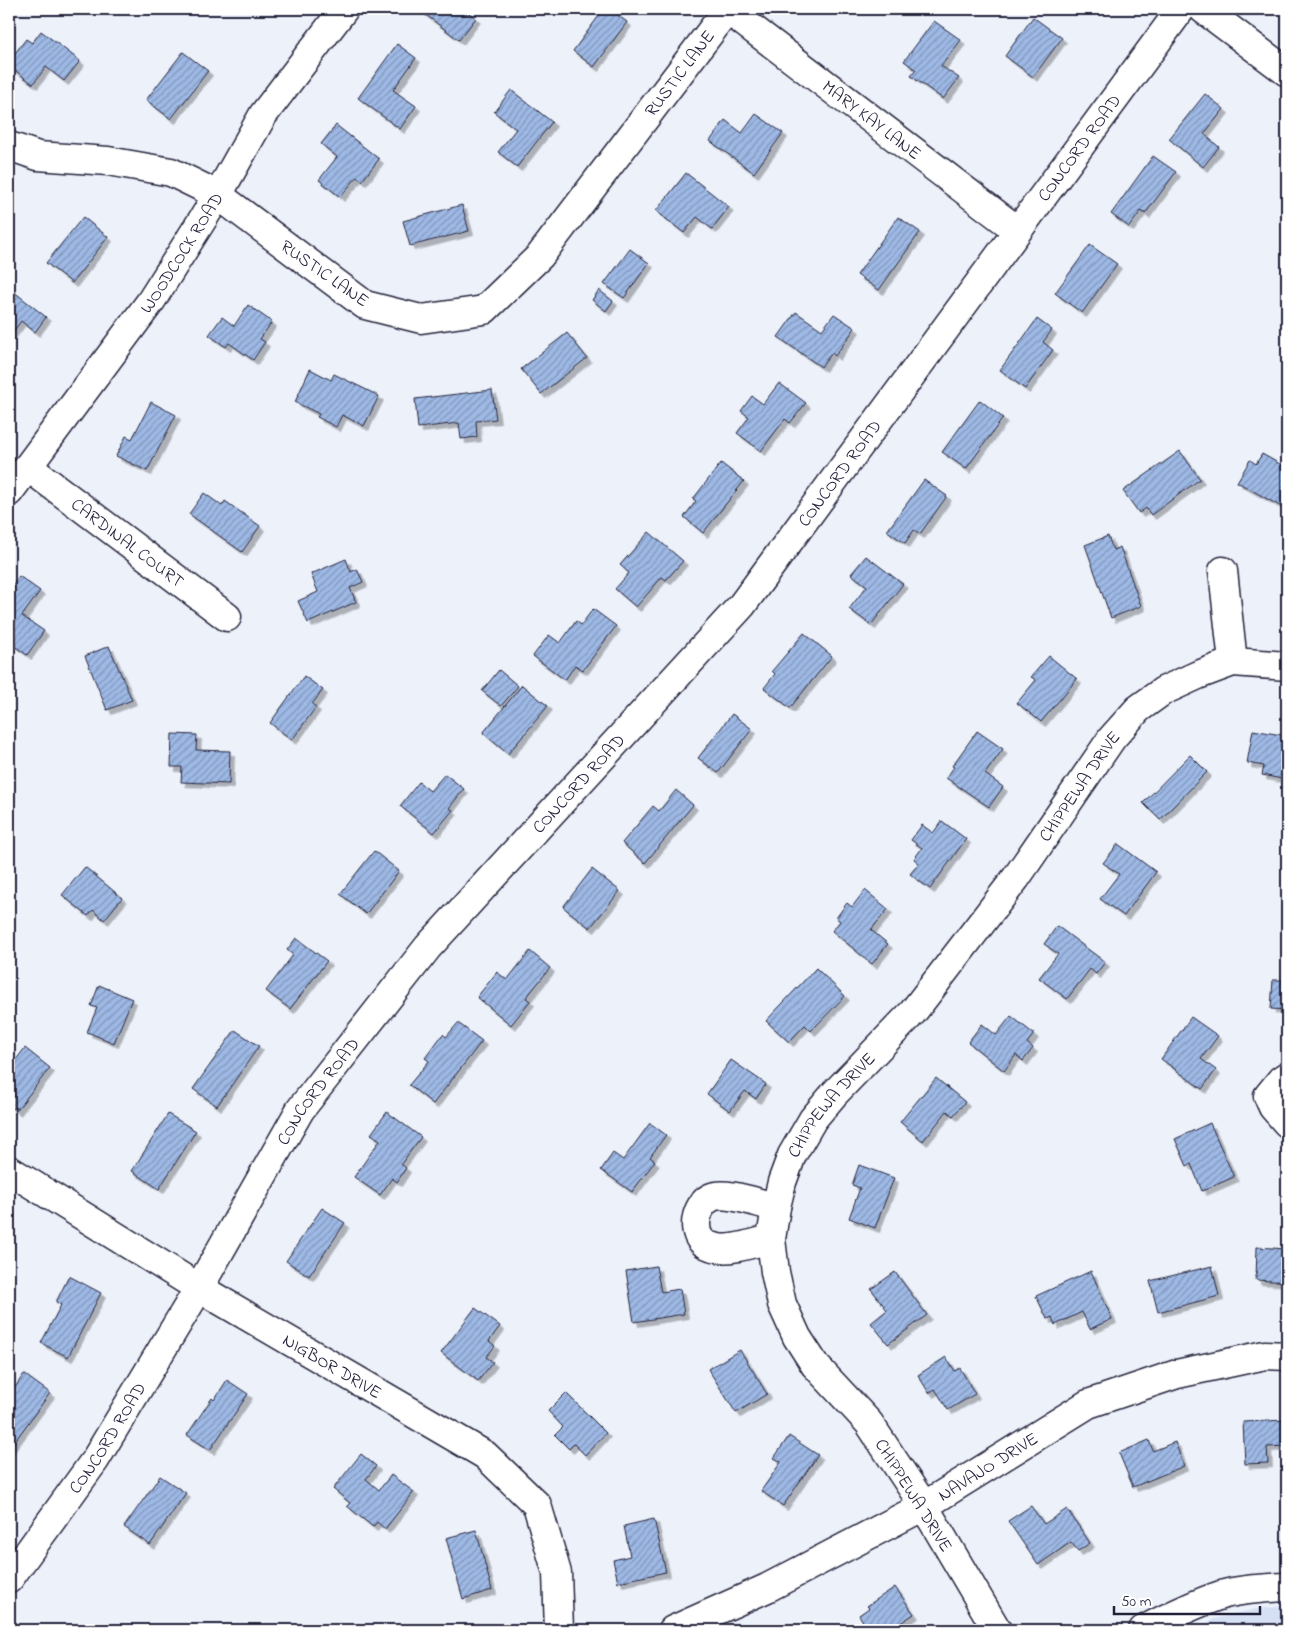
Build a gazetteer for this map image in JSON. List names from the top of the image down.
{
  "streets": {
    "street": [
      "RUSTIC LANE",
      "MARY KAY LANE",
      "CONCORD ROAD",
      "WOODCOCK ROAD",
      "CARDINAL COURT",
      "CHIPPEWA DRIVE",
      "NIGBOR DRIVE",
      "NAVAJO DRIVE"
    ]
  },
  "crossings": [
    ["RUSTIC LANE", "MARY KAY LANE"],
    ["RUSTIC LANE", "WOODCOCK ROAD"],
    ["MARY KAY LANE", "CONCORD ROAD"],
    ["CONCORD ROAD", "NIGBOR DRIVE"],
    ["WOODCOCK ROAD", "CARDINAL COURT"],
    ["CHIPPEWA DRIVE", "NAVAJO DRIVE"]
  ],
  "scale_bar": "50 m"
}
